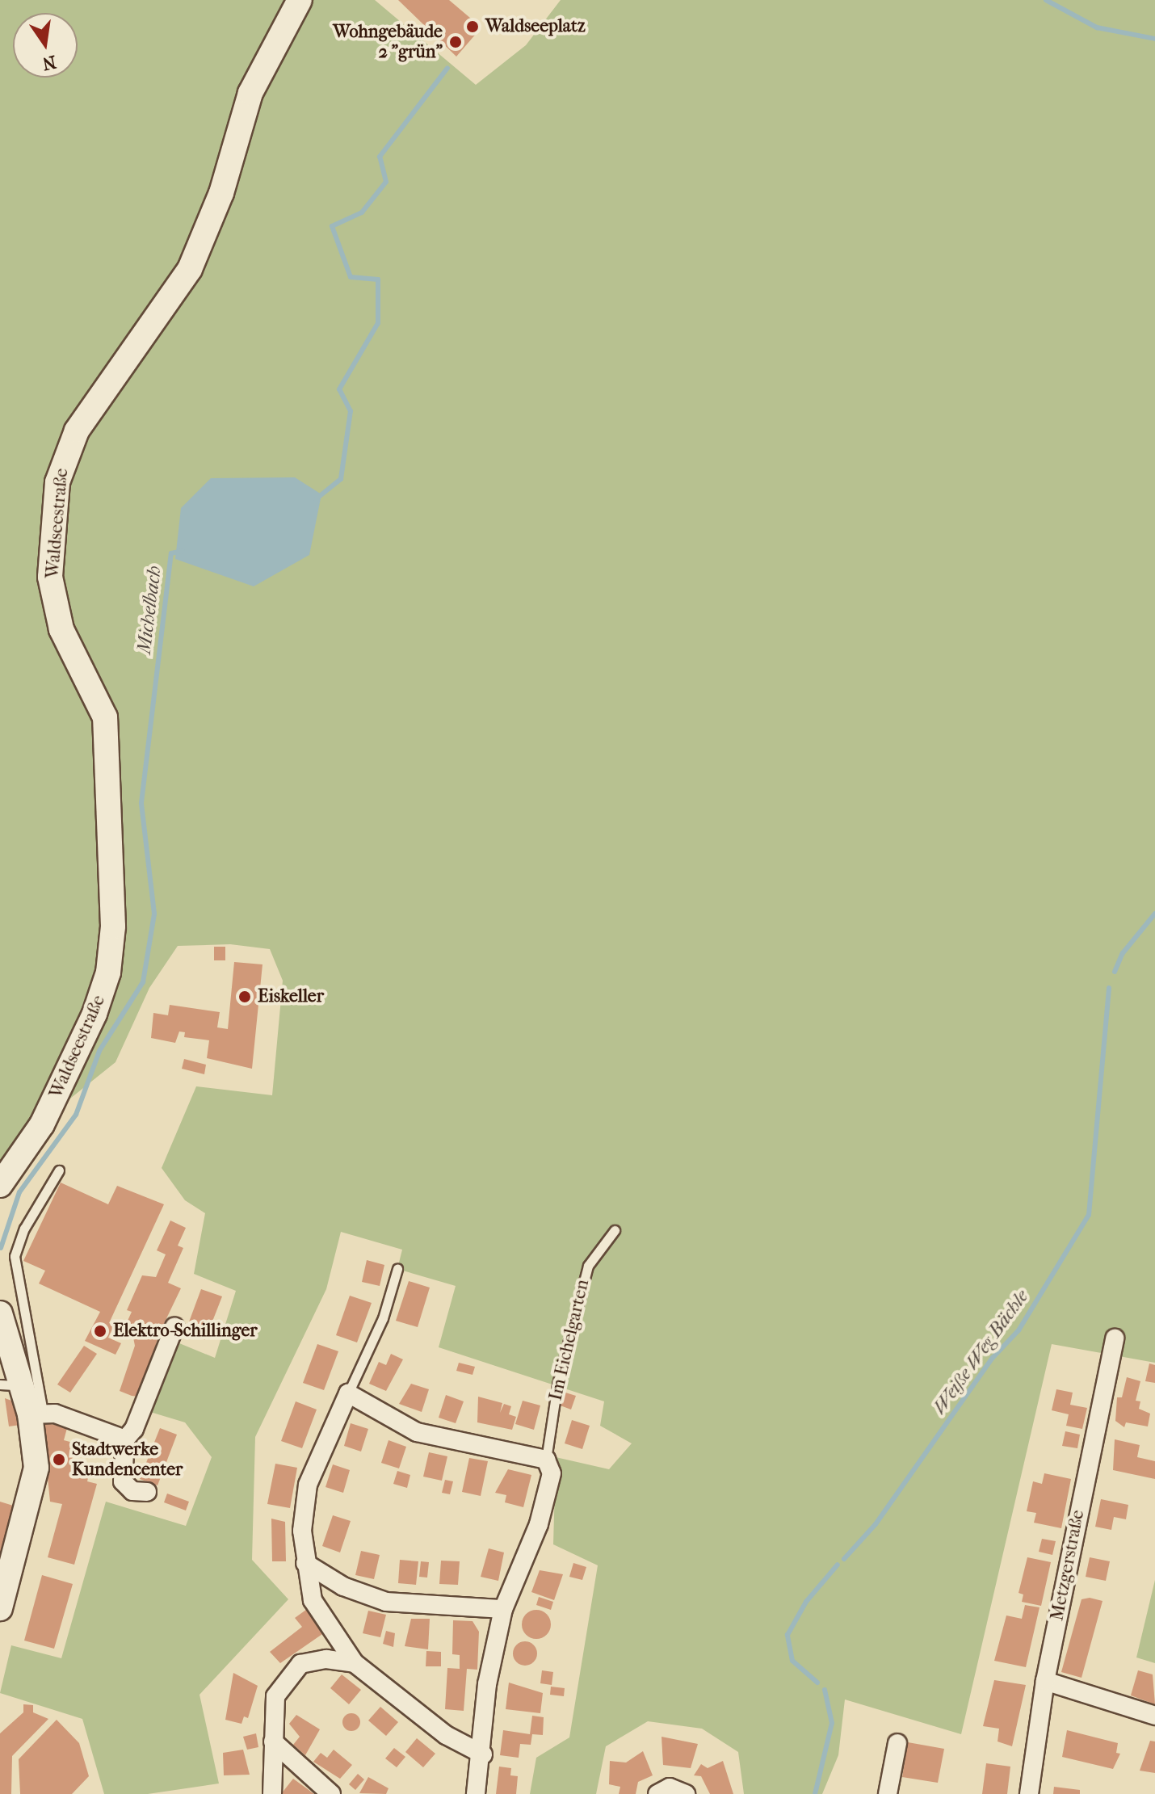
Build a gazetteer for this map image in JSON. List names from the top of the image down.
{
  "streets": {
    "street": ["Waldseestraße", "Im Eichelgarten", "Metzgerstraße"]
  },
  "water": ["Michelbach", "Weiße Weg Bächle"],
  "places": [
    "Waldseeplatz",
    "Wohngebäude 2 \"grün\"",
    "Eiskeller",
    "Elektro-Schillinger",
    "Stadtwerke Kundencenter"
  ],
  "north": "bottom"
}
